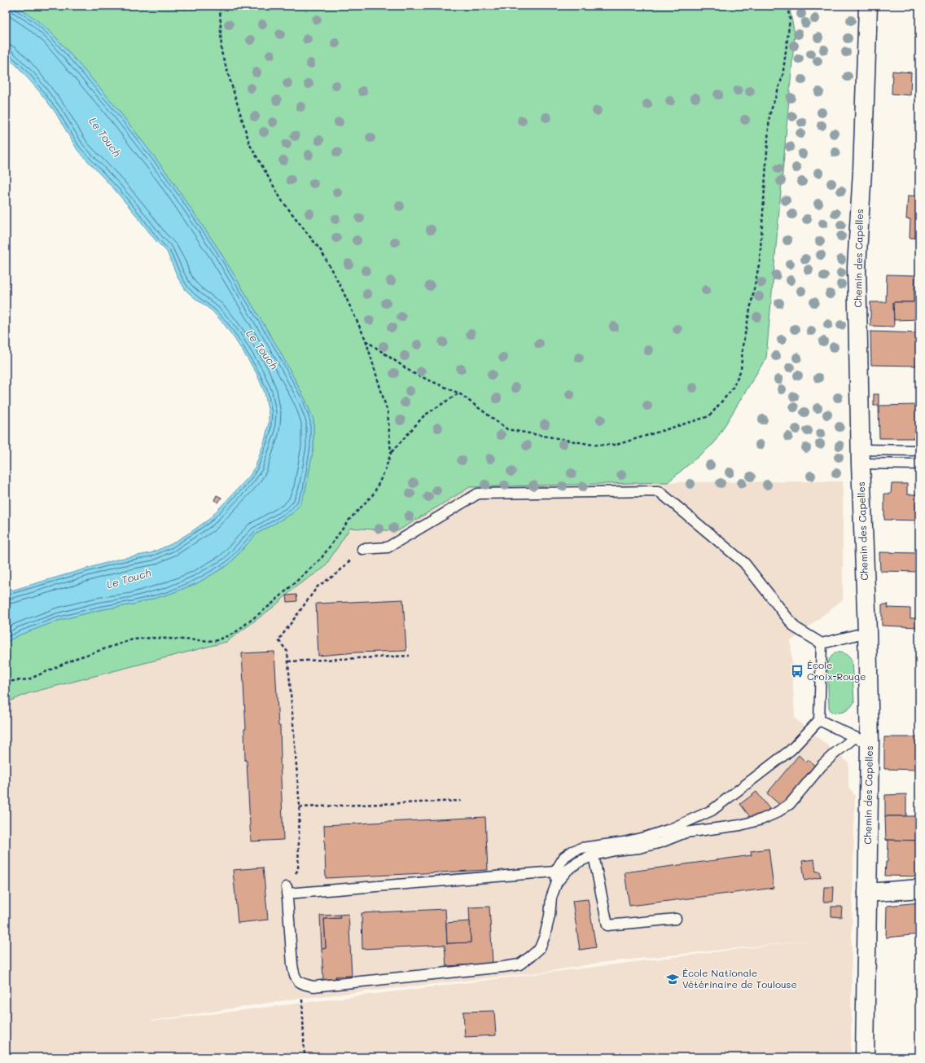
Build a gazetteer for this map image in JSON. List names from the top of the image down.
{
  "streets": {
    "street": ["Chemin des Capelles"]
  },
  "water": ["Le Touch"],
  "places": {
    "bus stop": ["École Croix-Rouge"],
    "school or university": ["École Nationale Vétérinaire de Toulouse"]
  }
}
